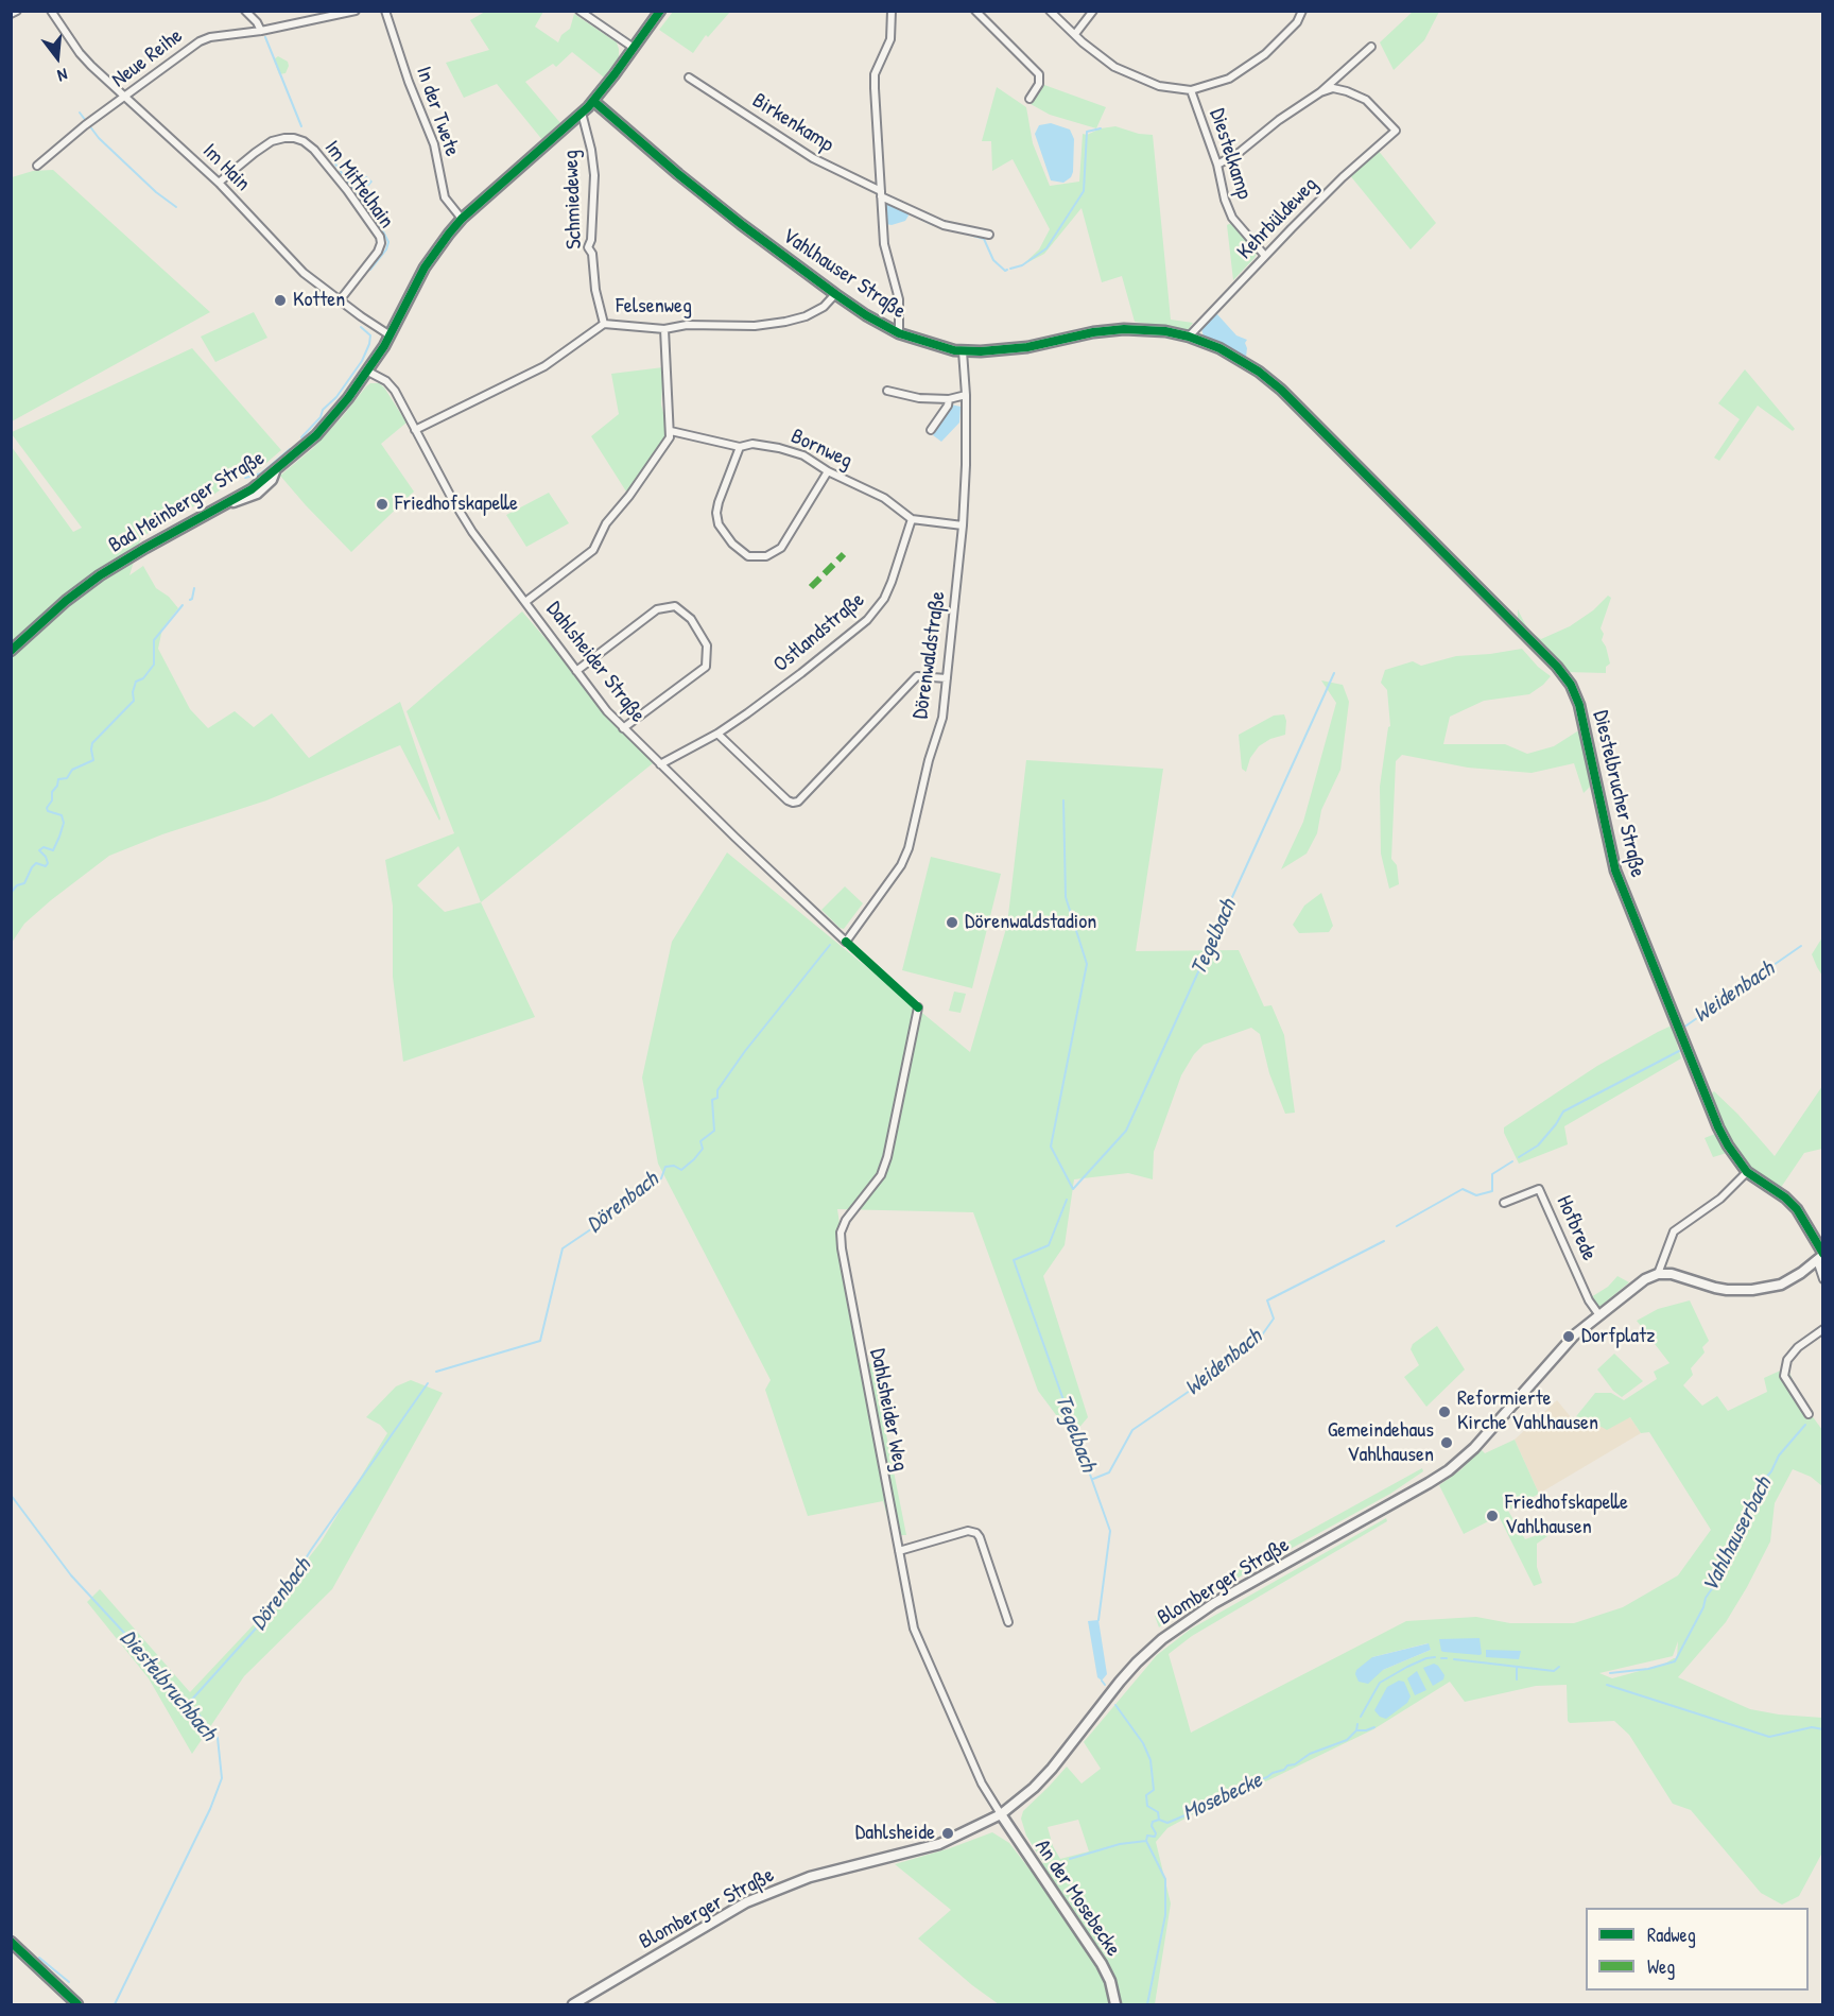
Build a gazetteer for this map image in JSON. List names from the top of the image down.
{
  "streets": {
    "street": [
      "Neue Reihe",
      "In der Twete",
      "Birkenkamp",
      "Diestelkamp",
      "Im Hain",
      "Im Mittelhain",
      "Schmiedeweg",
      "Kehrbüldeweg",
      "Vahlhauser Straße",
      "Felsenweg",
      "Bornweg",
      "Bad Meinberger Straße",
      "Ostlandstraße",
      "Dörenwaldstraße",
      "Dahlsheider Straße",
      "Diestelbrucher Straße",
      "Hofbrede",
      "Dahlsheider Weg",
      "Blomberger Straße",
      "An der Mosebecke"
    ]
  },
  "crossings": [
    ["Neue Reihe", "Im Hain"],
    ["In der Twete", "Bad Meinberger Straße"],
    ["Diestelkamp", "Kehrbüldeweg"],
    ["Im Hain", "Im Mittelhain"],
    ["Im Hain", "Bad Meinberger Straße"],
    ["Schmiedeweg", "Felsenweg"],
    ["Schmiedeweg", "Bad Meinberger Straße"],
    ["Kehrbüldeweg", "Vahlhauser Straße"],
    ["Vahlhauser Straße", "Felsenweg"],
    ["Vahlhauser Straße", "Bad Meinberger Straße"],
    ["Vahlhauser Straße", "Dörenwaldstraße"],
    ["Vahlhauser Straße", "Diestelbrucher Straße"],
    ["Felsenweg", "Dahlsheider Straße"],
    ["Bornweg", "Ostlandstraße"],
    ["Bad Meinberger Straße", "Dahlsheider Straße"],
    ["Ostlandstraße", "Dahlsheider Straße"],
    ["Dörenwaldstraße", "Dahlsheider Straße"],
    ["Hofbrede", "Blomberger Straße"],
    ["Dahlsheider Weg", "Blomberger Straße"],
    ["Dahlsheider Weg", "An der Mosebecke"],
    ["Blomberger Straße", "An der Mosebecke"]
  ],
  "water": [
    "Tegelbach",
    "Weidenbach",
    "Dörenbach",
    "Vahlhauserbach",
    "Diestelbruchbach",
    "Mosebecke"
  ],
  "places": [
    "Kotten",
    "Friedhofskapelle",
    "Dörenwaldstadion",
    "Dorfplatz",
    "Reformierte Kirche Vahlhausen",
    "Gemeindehaus Vahlhausen",
    "Friedhofskapelle Vahlhausen",
    "Dahlsheide"
  ],
  "legend": ["Radweg", "Weg"],
  "north": "bottom"
}
